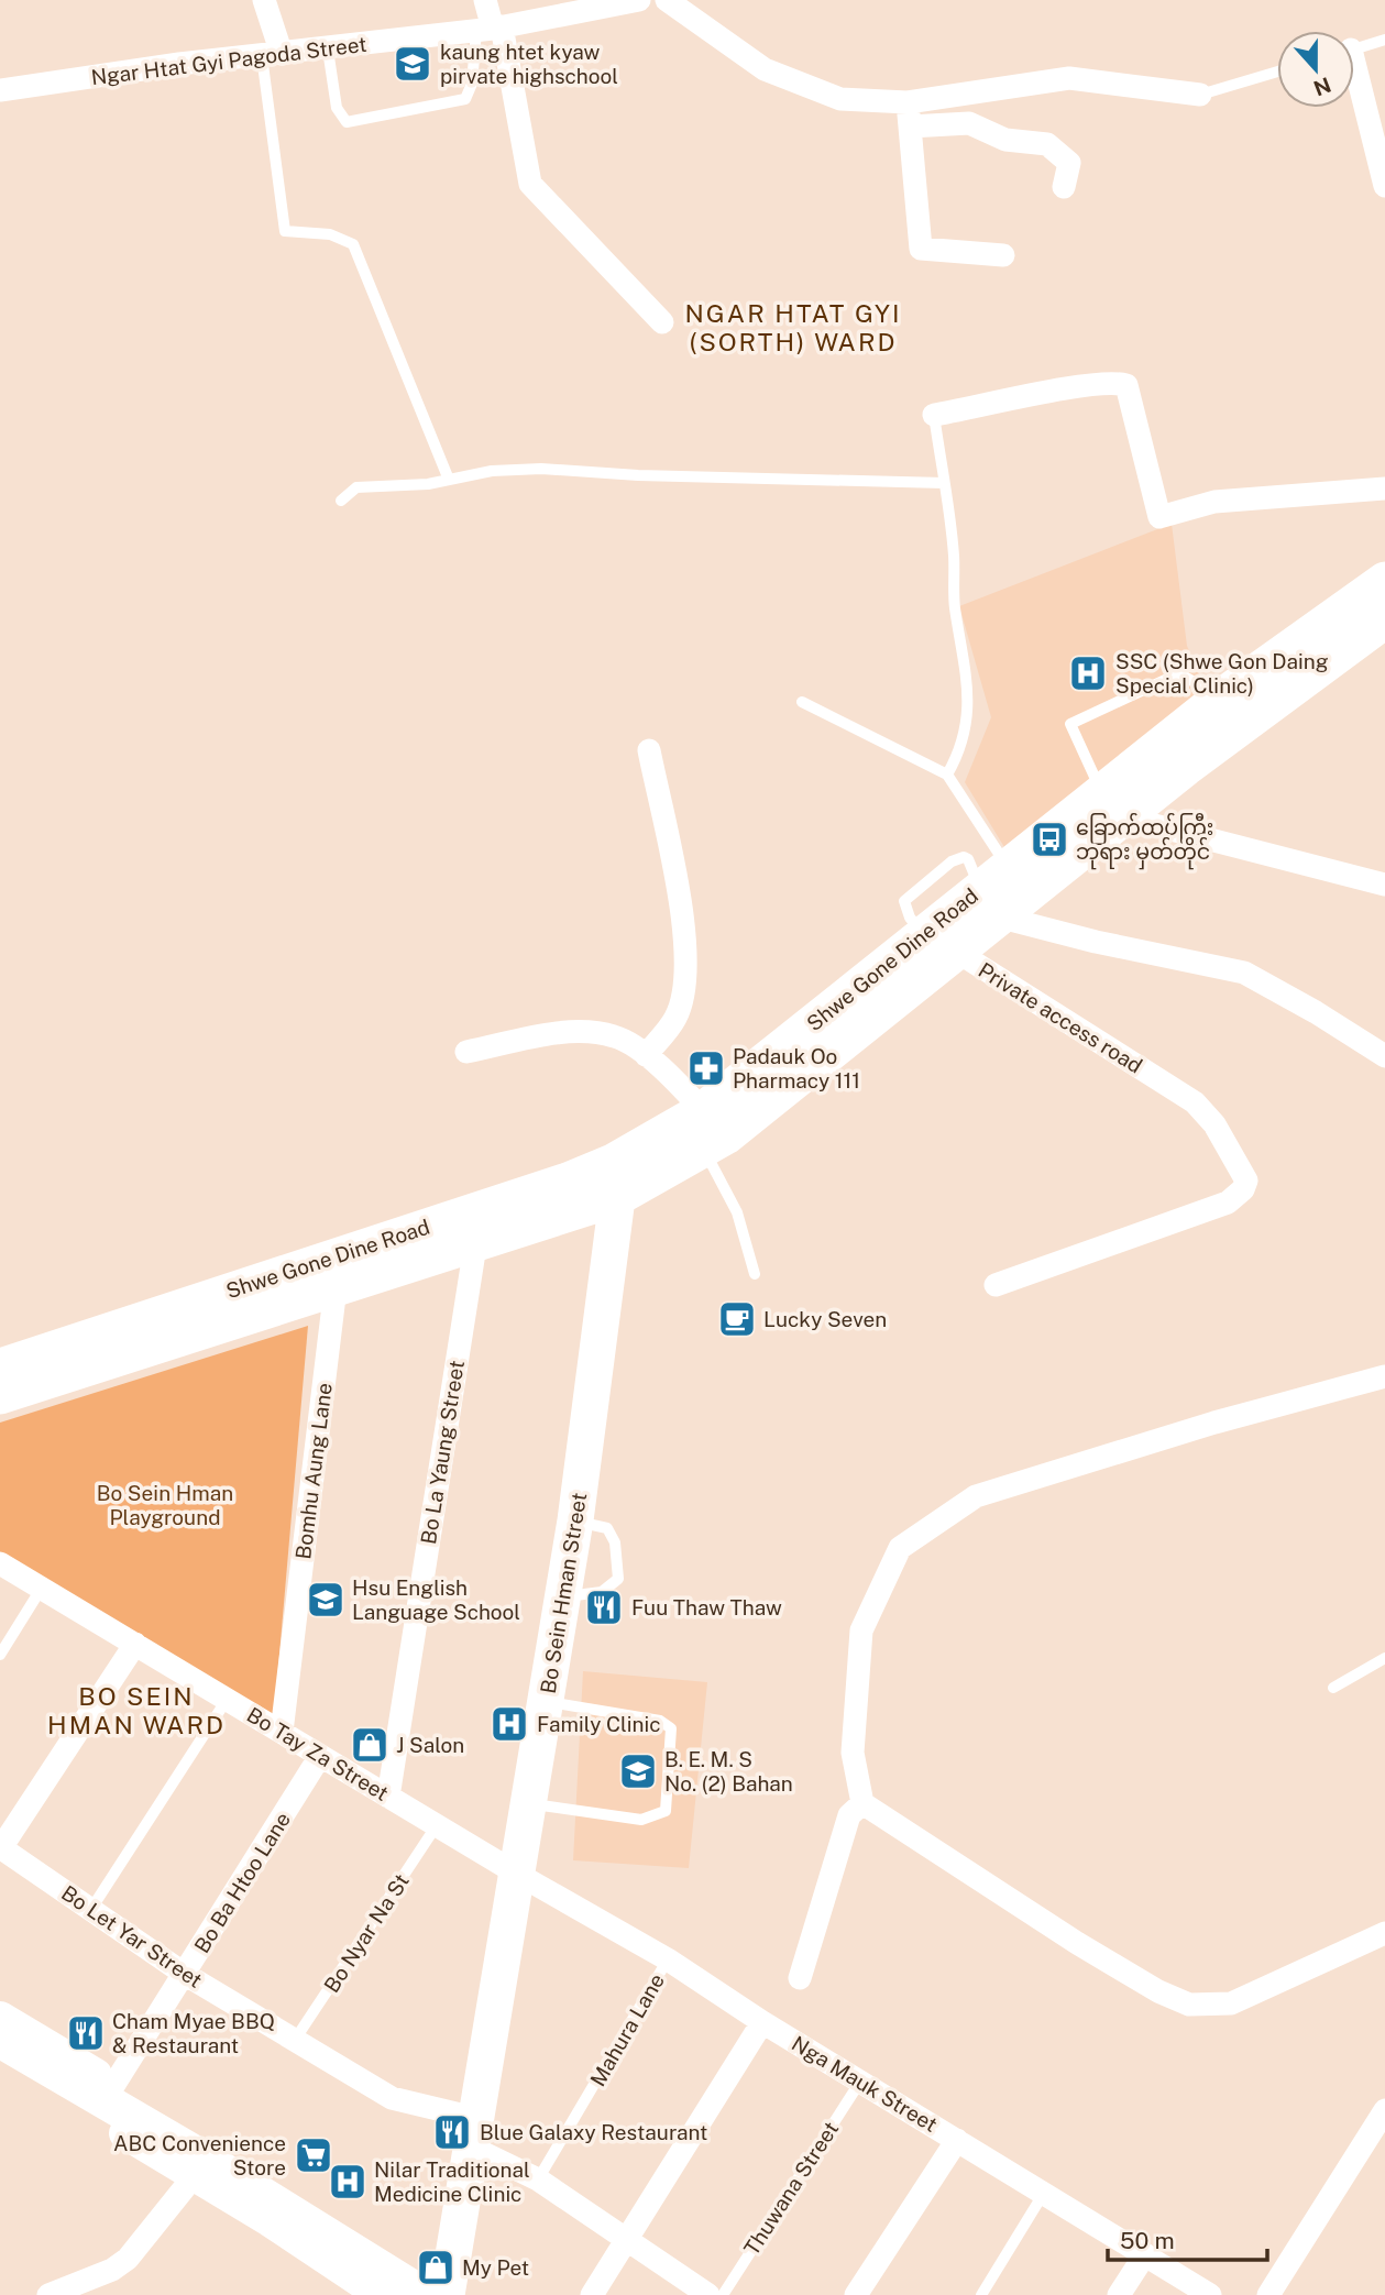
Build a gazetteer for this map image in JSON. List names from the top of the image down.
{
  "streets": {
    "main road": ["Shwe Gone Dine Road", "Bo Sein Hman Street"],
    "street": [
      "Ngar Htat Gyi Pagoda Street",
      "Private access road",
      "Bo La Yaung Street",
      "Bomhu Aung Lane",
      "Bo Tay Za Street",
      "Bo Ba Htoo Lane",
      "Bo Let Yar Street",
      "Nga Mauk Street"
    ],
    "lane": ["Bo Nyar Na St", "Mahura Lane", "Thuwana Street"]
  },
  "crossings": [
    ["Shwe Gone Dine Road", "Private access road"],
    ["Shwe Gone Dine Road", "Bo La Yaung Street"],
    ["Shwe Gone Dine Road", "Bomhu Aung Lane"],
    ["Shwe Gone Dine Road", "Bo Sein Hman Street"],
    ["Bo La Yaung Street", "Bo Tay Za Street"],
    ["Bomhu Aung Lane", "Bo Tay Za Street"],
    ["Bo Sein Hman Street", "Bo Tay Za Street"],
    ["Bo Sein Hman Street", "Bo Let Yar Street"],
    ["Bo Sein Hman Street", "Nga Mauk Street"],
    ["Bo Tay Za Street", "Bo Ba Htoo Lane"],
    ["Bo Tay Za Street", "Bo Nyar Na St"],
    ["Bo Tay Za Street", "Nga Mauk Street"],
    ["Bo Ba Htoo Lane", "Bo Let Yar Street"],
    ["Bo Nyar Na St", "Bo Let Yar Street"],
    ["Bo Let Yar Street", "Mahura Lane"],
    ["Mahura Lane", "Nga Mauk Street"],
    ["Nga Mauk Street", "Thuwana Street"]
  ],
  "districts": ["NGAR HTAT GYI (SORTH) WARD", "BO SEIN HMAN WARD"],
  "parks": ["Bo Sein Hman Playground"],
  "places": {
    "school or university": ["kaung htet kyaw pirvate highschool", "Hsu English Language School", "B. E. M. S No. (2) Bahan"],
    "hospital": ["SSC (Shwe Gon Daing Special Clinic)", "Family Clinic", "Nilar Traditional Medicine Clinic"],
    "bus stop": ["ခြောက်ထပ်ကြီး ဘုရား မှတ်တိုင်"],
    "pharmacy": ["Padauk Oo Pharmacy 111"],
    "cafe": ["Lucky Seven"],
    "restaurant": ["Fuu Thaw Thaw", "Cham Myae BBQ & Restaurant", "Blue Galaxy Restaurant"],
    "shop": ["J Salon", "My Pet"],
    "supermarket": ["ABC Convenience Store"]
  },
  "scale_bar": "50 m",
  "north": "bottom"
}
